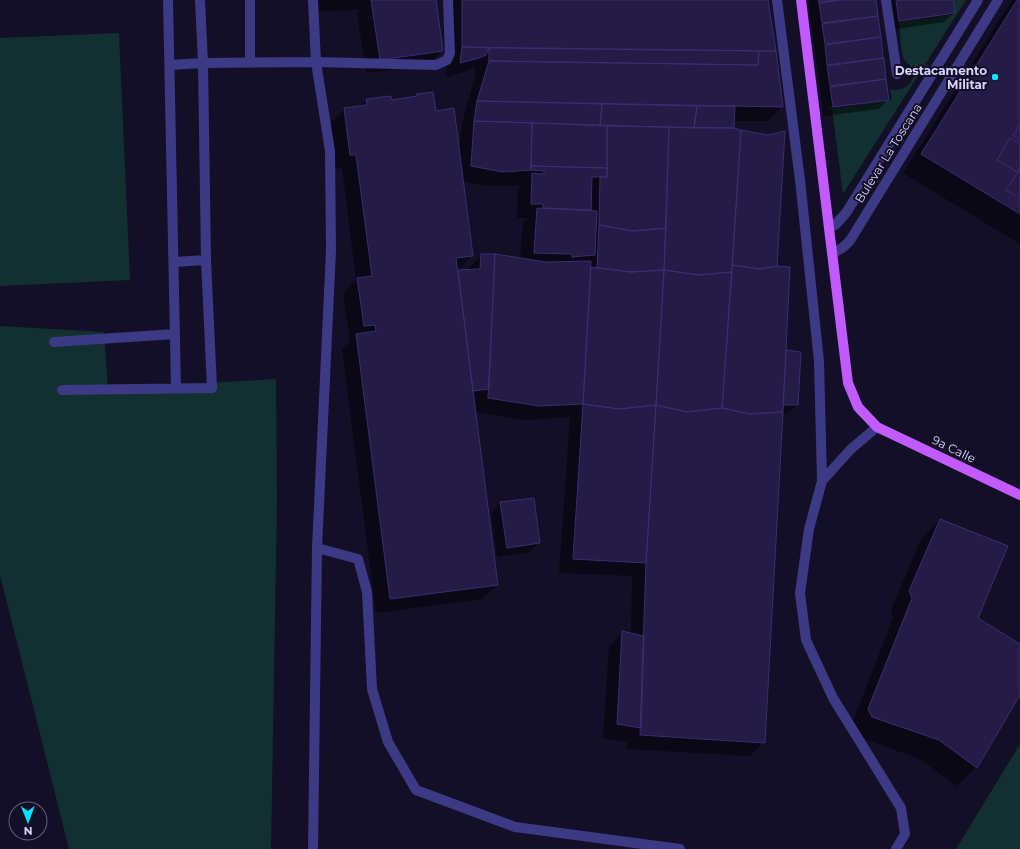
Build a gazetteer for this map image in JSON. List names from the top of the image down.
{
  "streets": {
    "main road": ["9a Calle"],
    "street": ["Bulevar La Toscana"]
  },
  "places": ["Destacamento Militar"],
  "north": "bottom"
}
